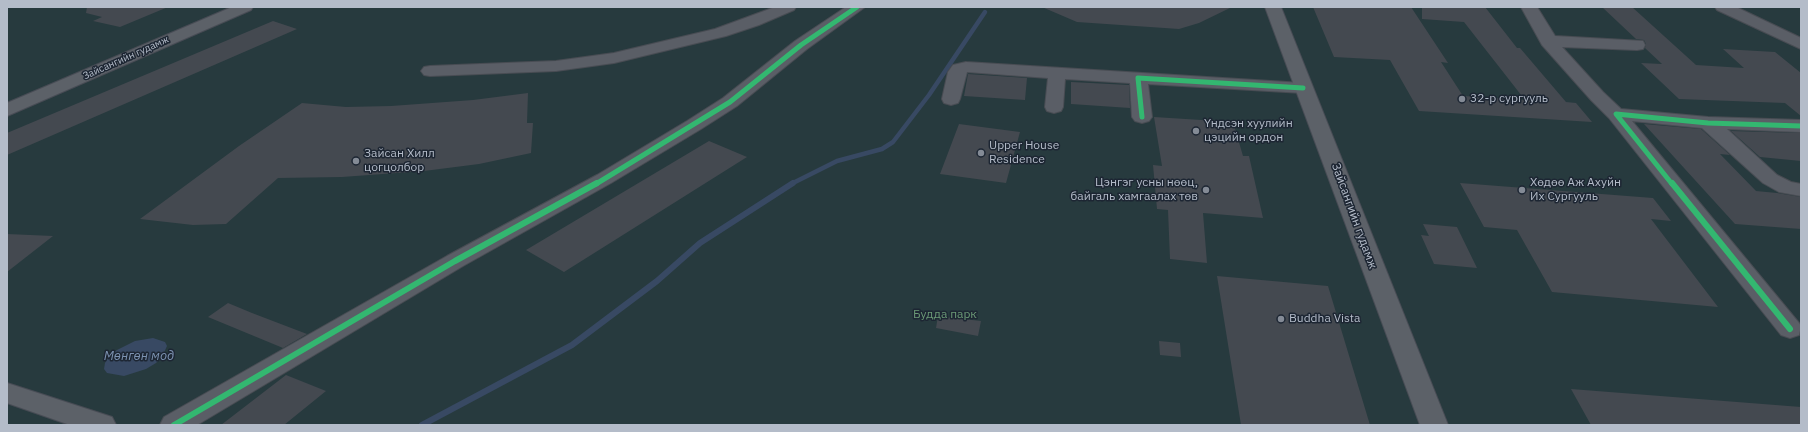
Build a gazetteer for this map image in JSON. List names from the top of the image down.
{
  "streets": {
    "main road": ["Зайсангийн гудамж"]
  },
  "water": ["Мөнгөн мод"],
  "parks": ["Будда парк"],
  "places": [
    "32-р сургууль",
    "Үндсэн хуулийн цэцийн ордон",
    "Upper House Residence",
    "Зайсан Хилл цогцолбор",
    "Цэнгэг усны нөөц, байгаль хамгаалах төв",
    "Хөдөө Аж Ахуйн Их Сургууль",
    "Buddha Vista"
  ]
}
